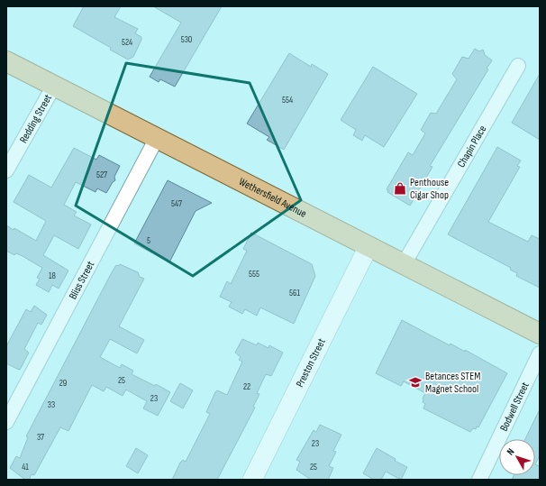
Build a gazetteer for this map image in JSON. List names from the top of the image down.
{
  "streets": {
    "main road": ["Wethersfield Avenue"],
    "street": [
      "Redding Street",
      "Chapin Place",
      "Bliss Street",
      "Preston Street",
      "Bodwell Street"
    ]
  },
  "crossings": [
    ["Redding Street", "Wethersfield Avenue"],
    ["Chapin Place", "Wethersfield Avenue"],
    ["Wethersfield Avenue", "Bliss Street"],
    ["Wethersfield Avenue", "Preston Street"]
  ],
  "places": {
    "shop": ["Penthouse Cigar Shop"],
    "school or university": ["Betances STEM Magnet School"]
  },
  "house_numbers": [
    "530",
    "524",
    "554",
    "527",
    "547",
    "5",
    "555",
    "18",
    "561",
    "25",
    "29",
    "22",
    "23",
    "33",
    "37",
    "23",
    "41",
    "25"
  ],
  "north": "top left"
}
